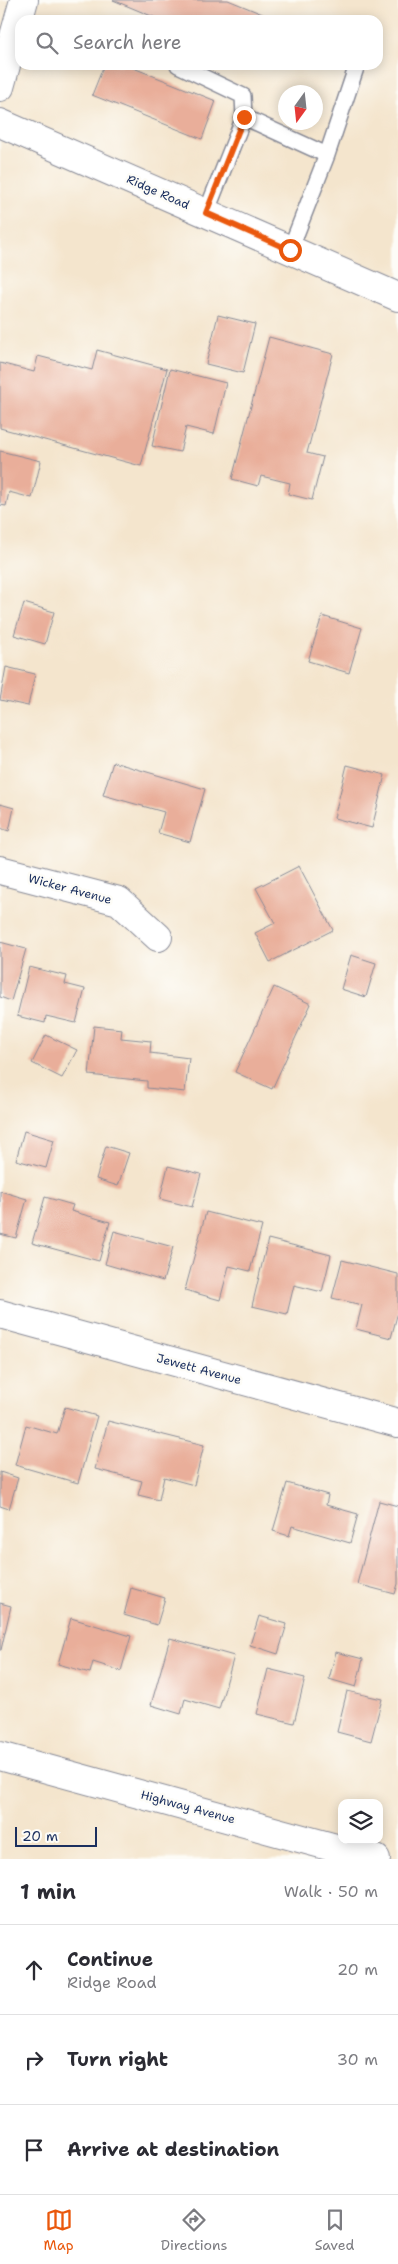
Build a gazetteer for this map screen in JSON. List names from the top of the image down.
{
  "streets": {
    "street": [
      "Ridge Road",
      "Wicker Avenue",
      "Jewett Avenue",
      "Highway Avenue"
    ]
  },
  "scale_bar": "20 m",
  "north": "bottom",
  "page": {
    "search": "Search here",
    "scale": "20 m",
    "heading": ["1 min", "Walk · 50 m"],
    "list": [
      ["Continue", "Ridge Road", "20 m"],
      ["Turn right", "30 m"],
      "Arrive at destination"
    ],
    "nav": ["Map", "Directions", "Saved"]
  }
}
